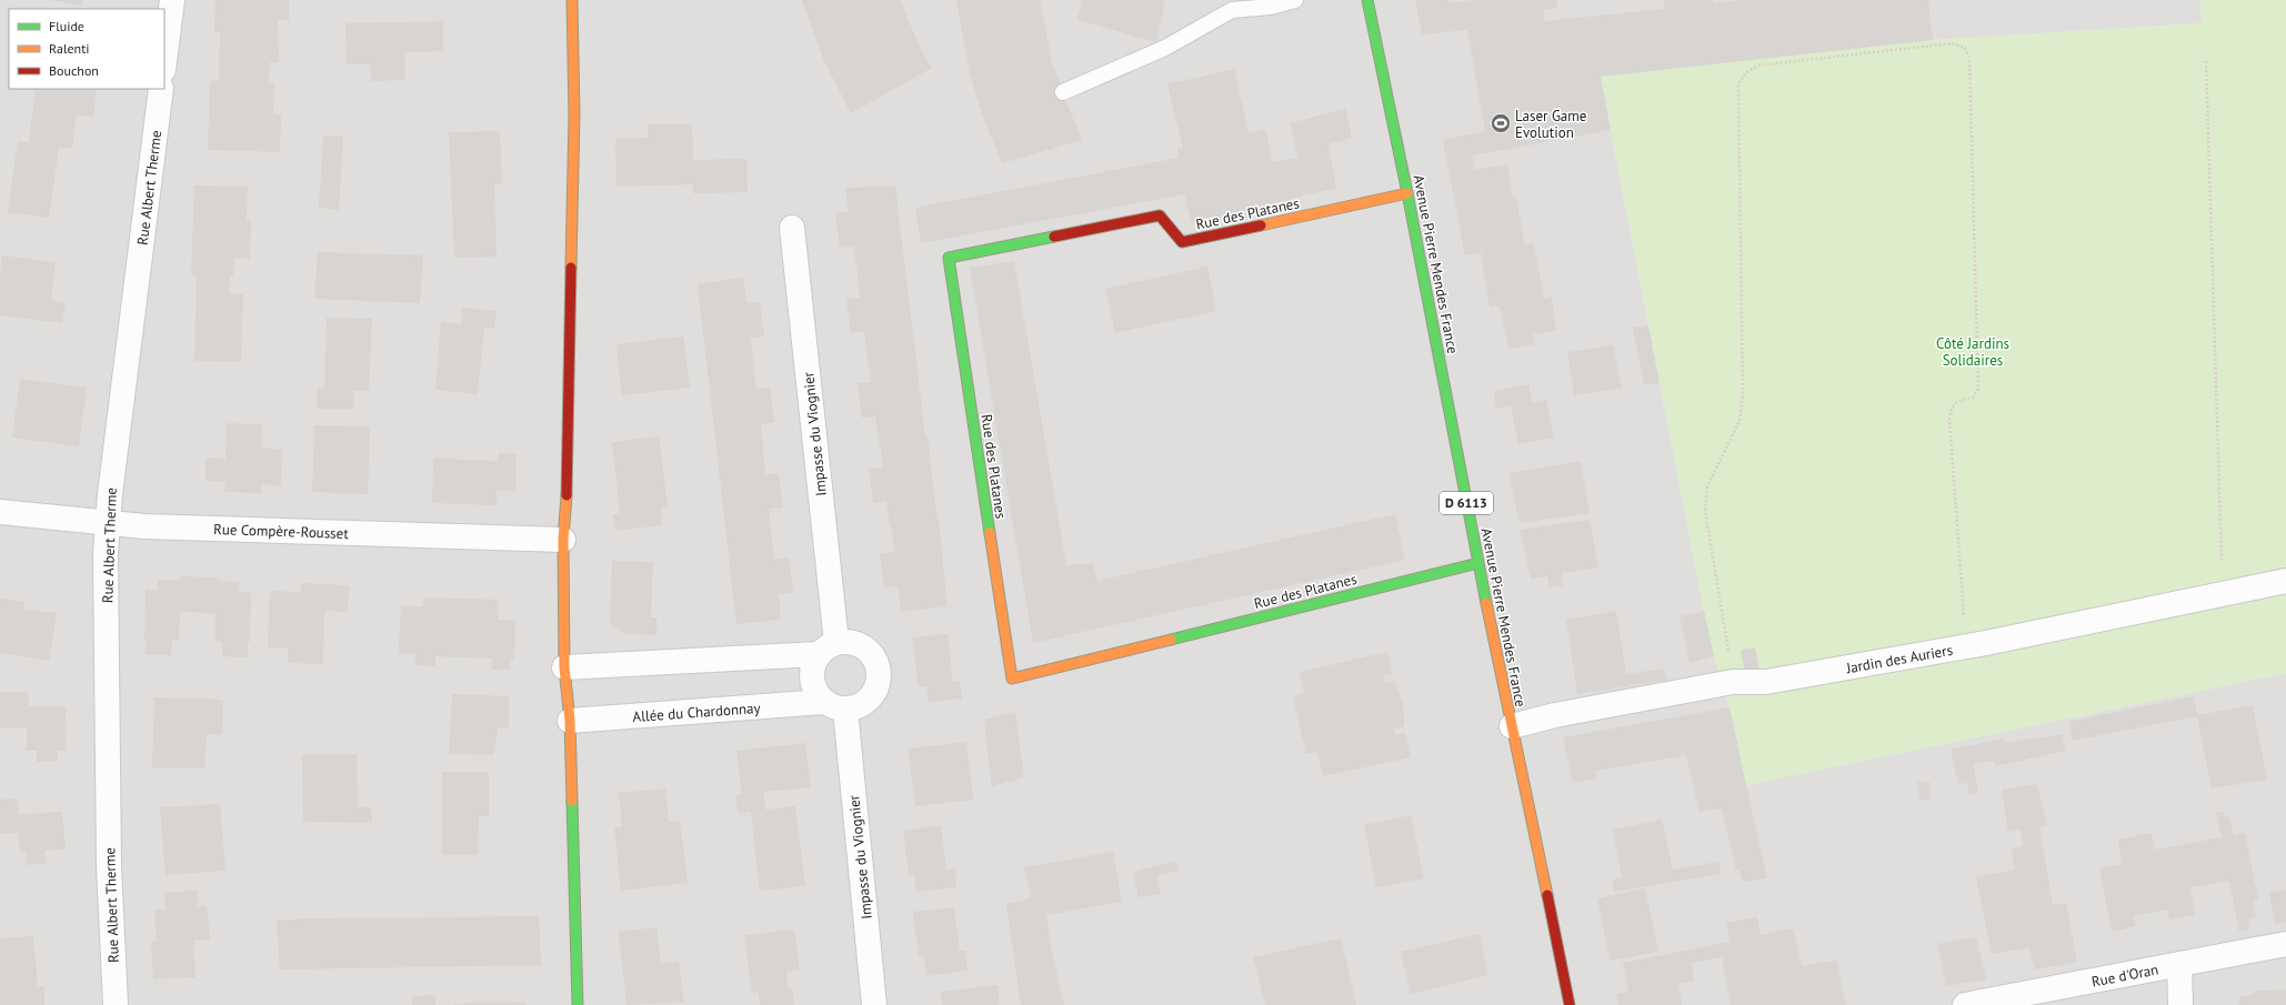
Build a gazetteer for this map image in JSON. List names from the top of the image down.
{
  "streets": {
    "street": [
      "Rue Albert Therme",
      "Rue des Platanes",
      "Avenue Pierre Mendes France",
      "Impasse du Viognier",
      "D 6113",
      "Rue Compère-Rousset",
      "Jardin des Auriers",
      "Allée du Chardonnay",
      "Rue d'Oran"
    ]
  },
  "crossings": [
    ["Rue Albert Therme", "Rue Compère-Rousset"],
    ["Rue des Platanes", "Avenue Pierre Mendes France"],
    ["Avenue Pierre Mendes France", "Jardin des Auriers"],
    ["Impasse du Viognier", "Allée du Chardonnay"]
  ],
  "parks": ["Côté Jardins Solidaires"],
  "places": {
    "sports": ["Laser Game Evolution"]
  },
  "legend": ["Fluide", "Ralenti", "Bouchon"]
}
